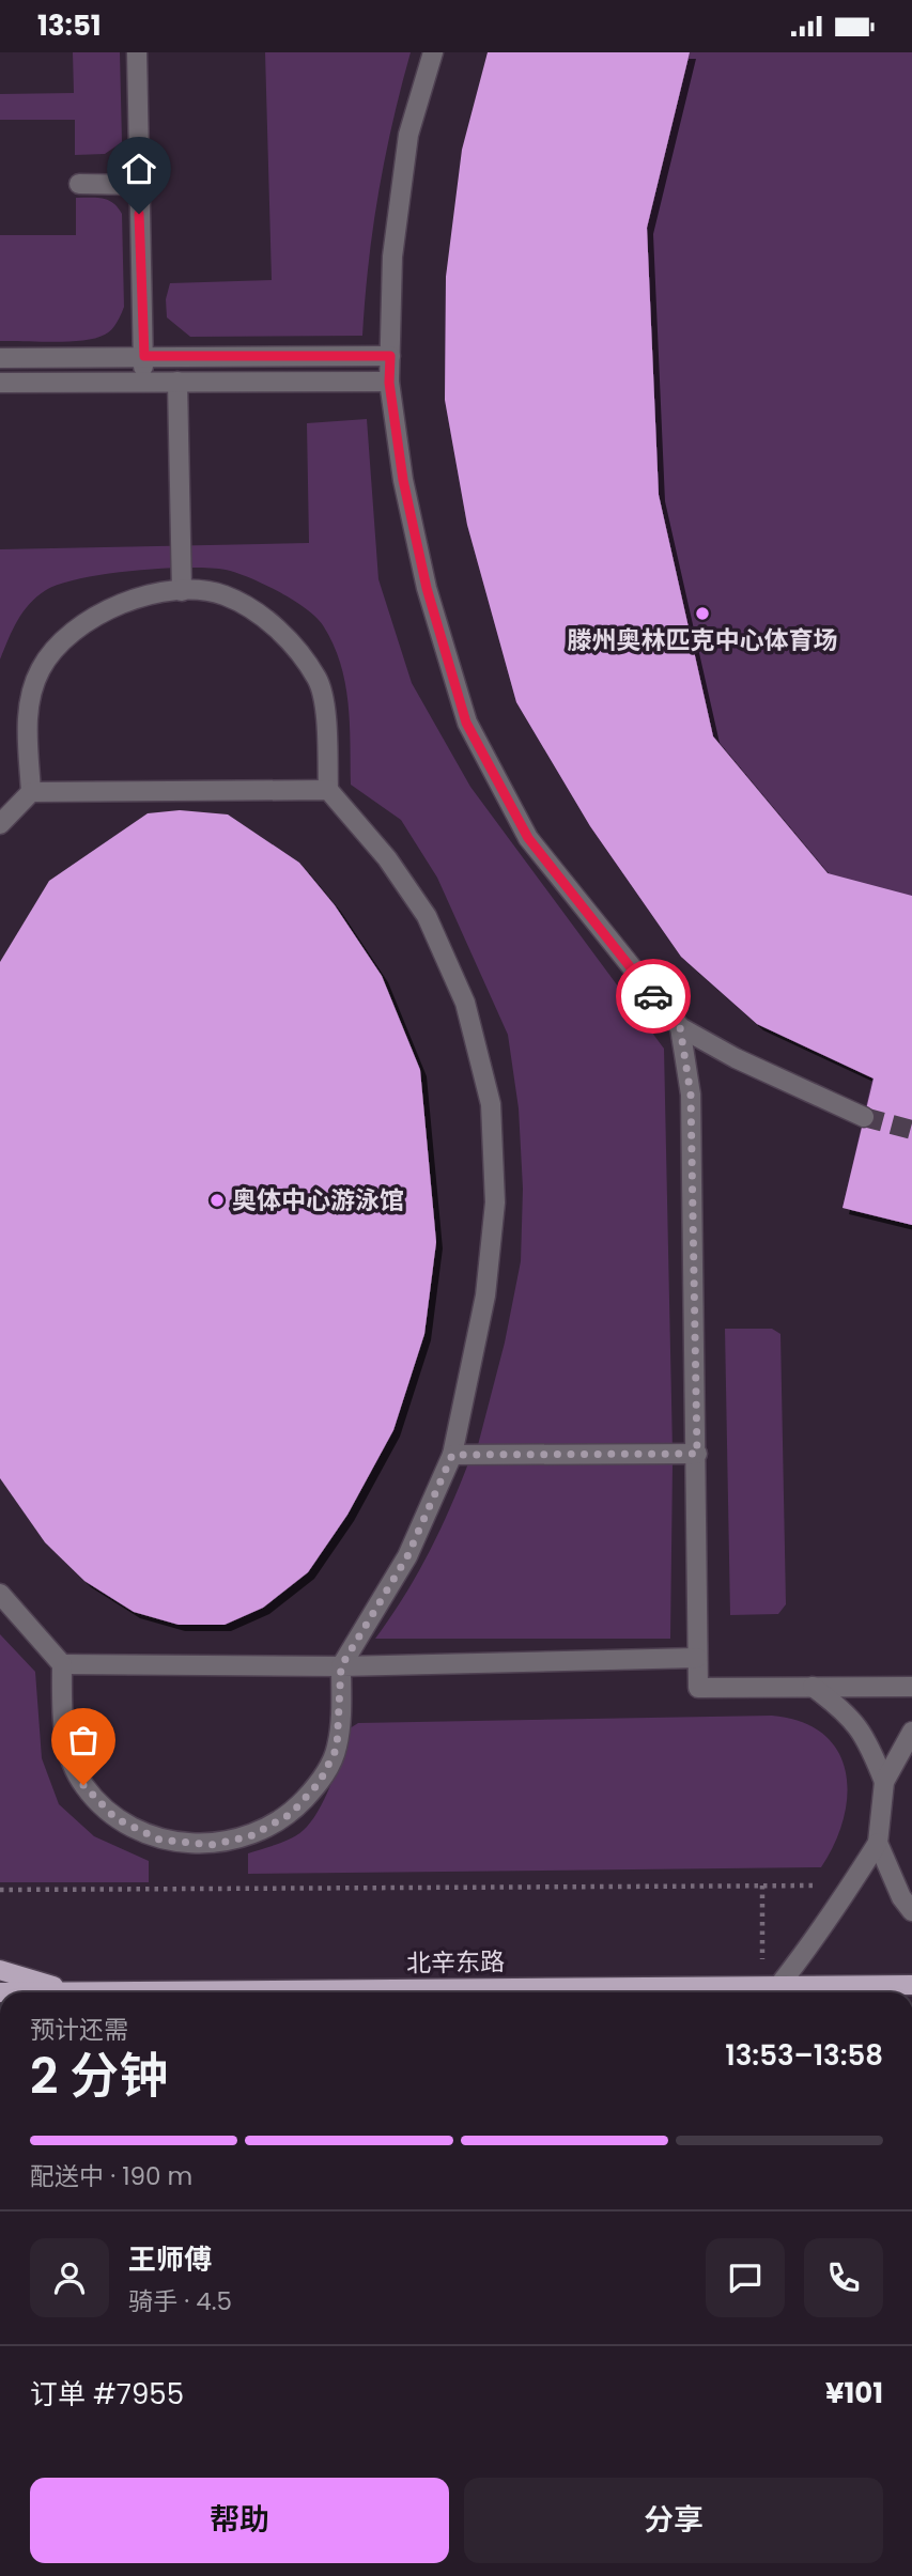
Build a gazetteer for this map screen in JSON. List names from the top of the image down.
{
  "streets": {
    "main road": ["北辛东路"]
  },
  "places": ["滕州奥林匹克中心体育场", "奥体中心游泳馆"],
  "page": {
    "status": "13:51",
    "heading": ["2 分钟", "预计还需", "13:53–13:58"],
    "panel": [
      "王师傅",
      "骑手 · 4.5",
      "订单 #7955",
      "¥101"
    ],
    "bar": "配送中 · 190 m",
    "buttons": ["帮助", "分享"]
  }
}
